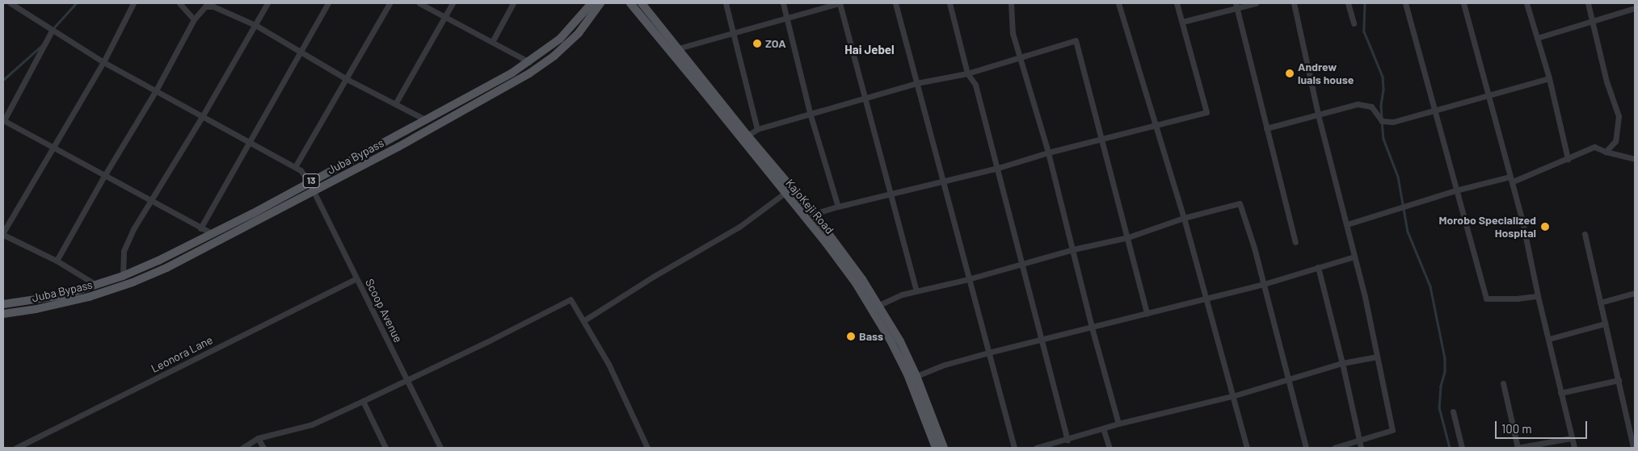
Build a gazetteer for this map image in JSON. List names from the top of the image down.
{
  "streets": {
    "main road": ["Juba Bypass", "13", "KajoKeji Road"],
    "street": ["Scoop Avenue", "Leonora Lane"]
  },
  "crossings": [
    ["Juba Bypass", "Scoop Avenue"],
    ["Scoop Avenue", "Leonora Lane"]
  ],
  "districts": ["Hai Jebel"],
  "places": [
    "ZOA",
    "Andrew luals house",
    "Morobo Specialized Hospital",
    "Bass"
  ],
  "scale_bar": "100 m"
}
